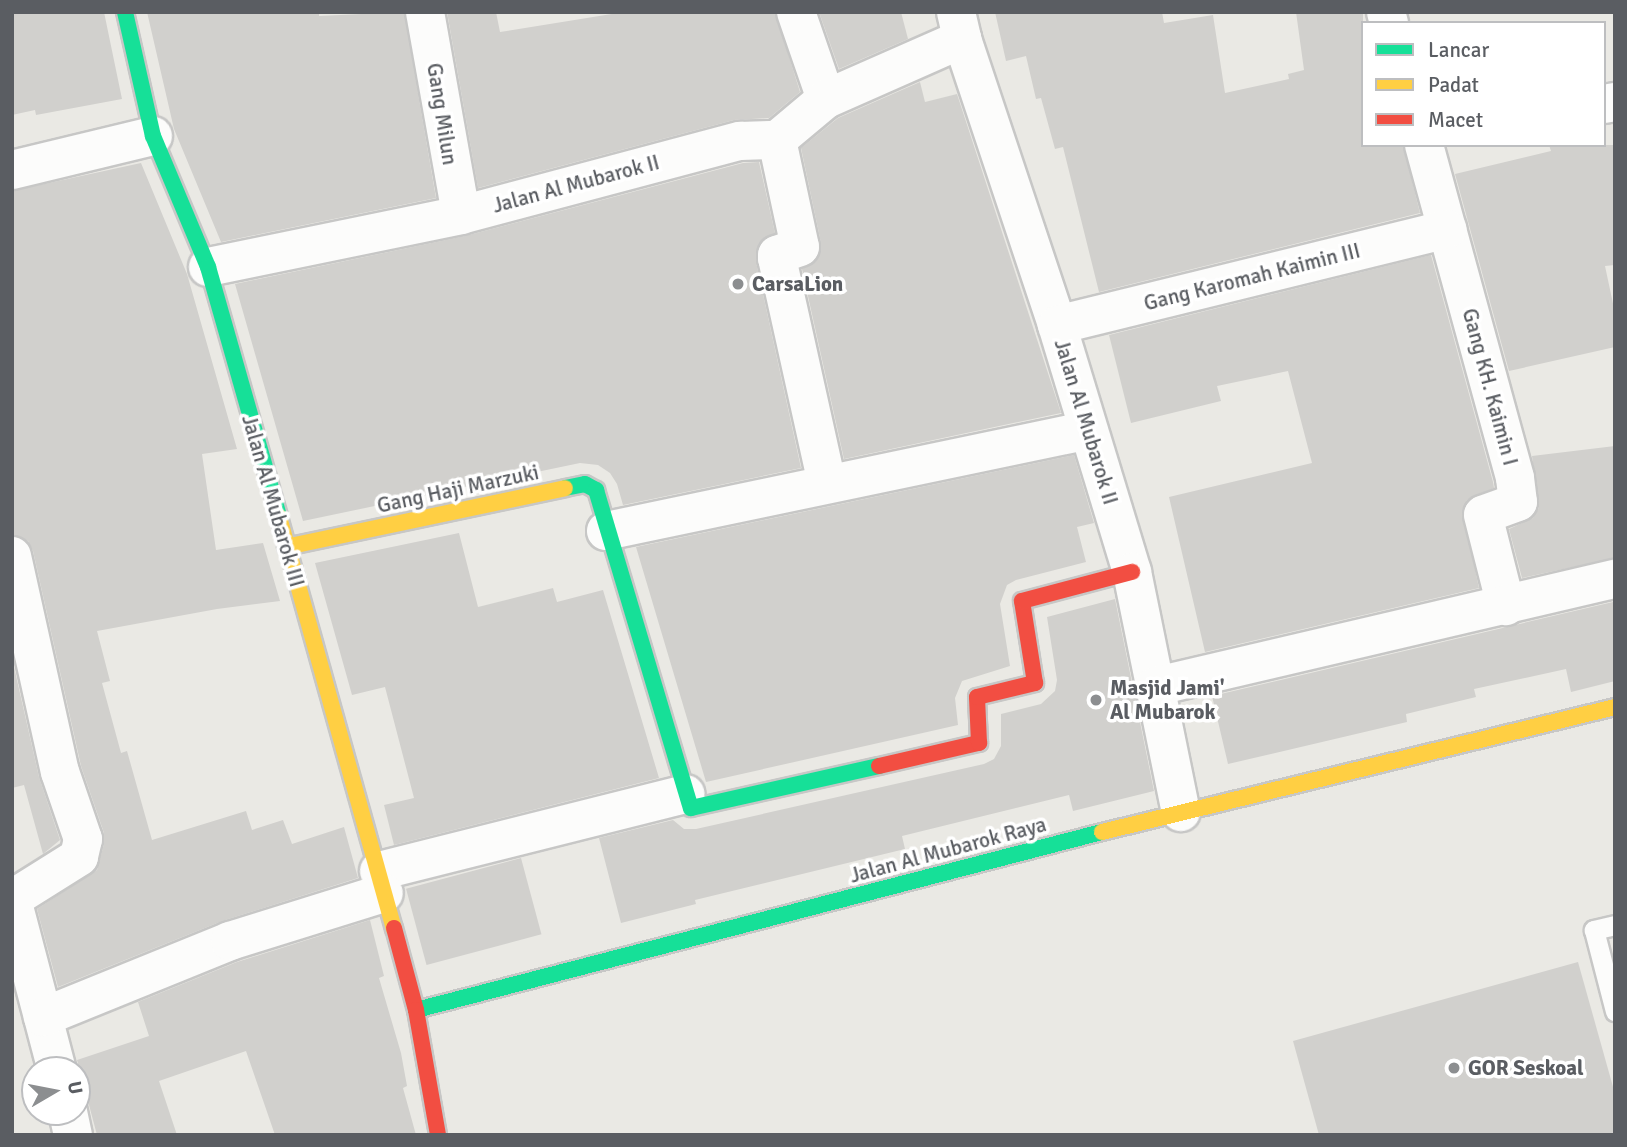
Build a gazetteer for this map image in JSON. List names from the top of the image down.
{
  "streets": {
    "street": [
      "Gang Milun",
      "Jalan Al Mubarok II",
      "Gang Karomah Kaimin III",
      "Gang KH. Kaimin I",
      "Gang Haji Marzuki",
      "Jalan Al Mubarok III",
      "Jalan Al Mubarok Raya"
    ]
  },
  "crossings": [
    ["Gang Milun", "Jalan Al Mubarok II"],
    ["Jalan Al Mubarok II", "Gang Karomah Kaimin III"],
    ["Jalan Al Mubarok II", "Jalan Al Mubarok III"],
    ["Jalan Al Mubarok II", "Jalan Al Mubarok Raya"],
    ["Gang Karomah Kaimin III", "Gang KH. Kaimin I"],
    ["Gang Haji Marzuki", "Jalan Al Mubarok III"],
    ["Jalan Al Mubarok III", "Jalan Al Mubarok Raya"]
  ],
  "places": ["CarsaLion", "Masjid Jami' Al Mubarok", "GOR Seskoal"],
  "legend": ["Lancar", "Padat", "Macet"],
  "north": "right"
}
